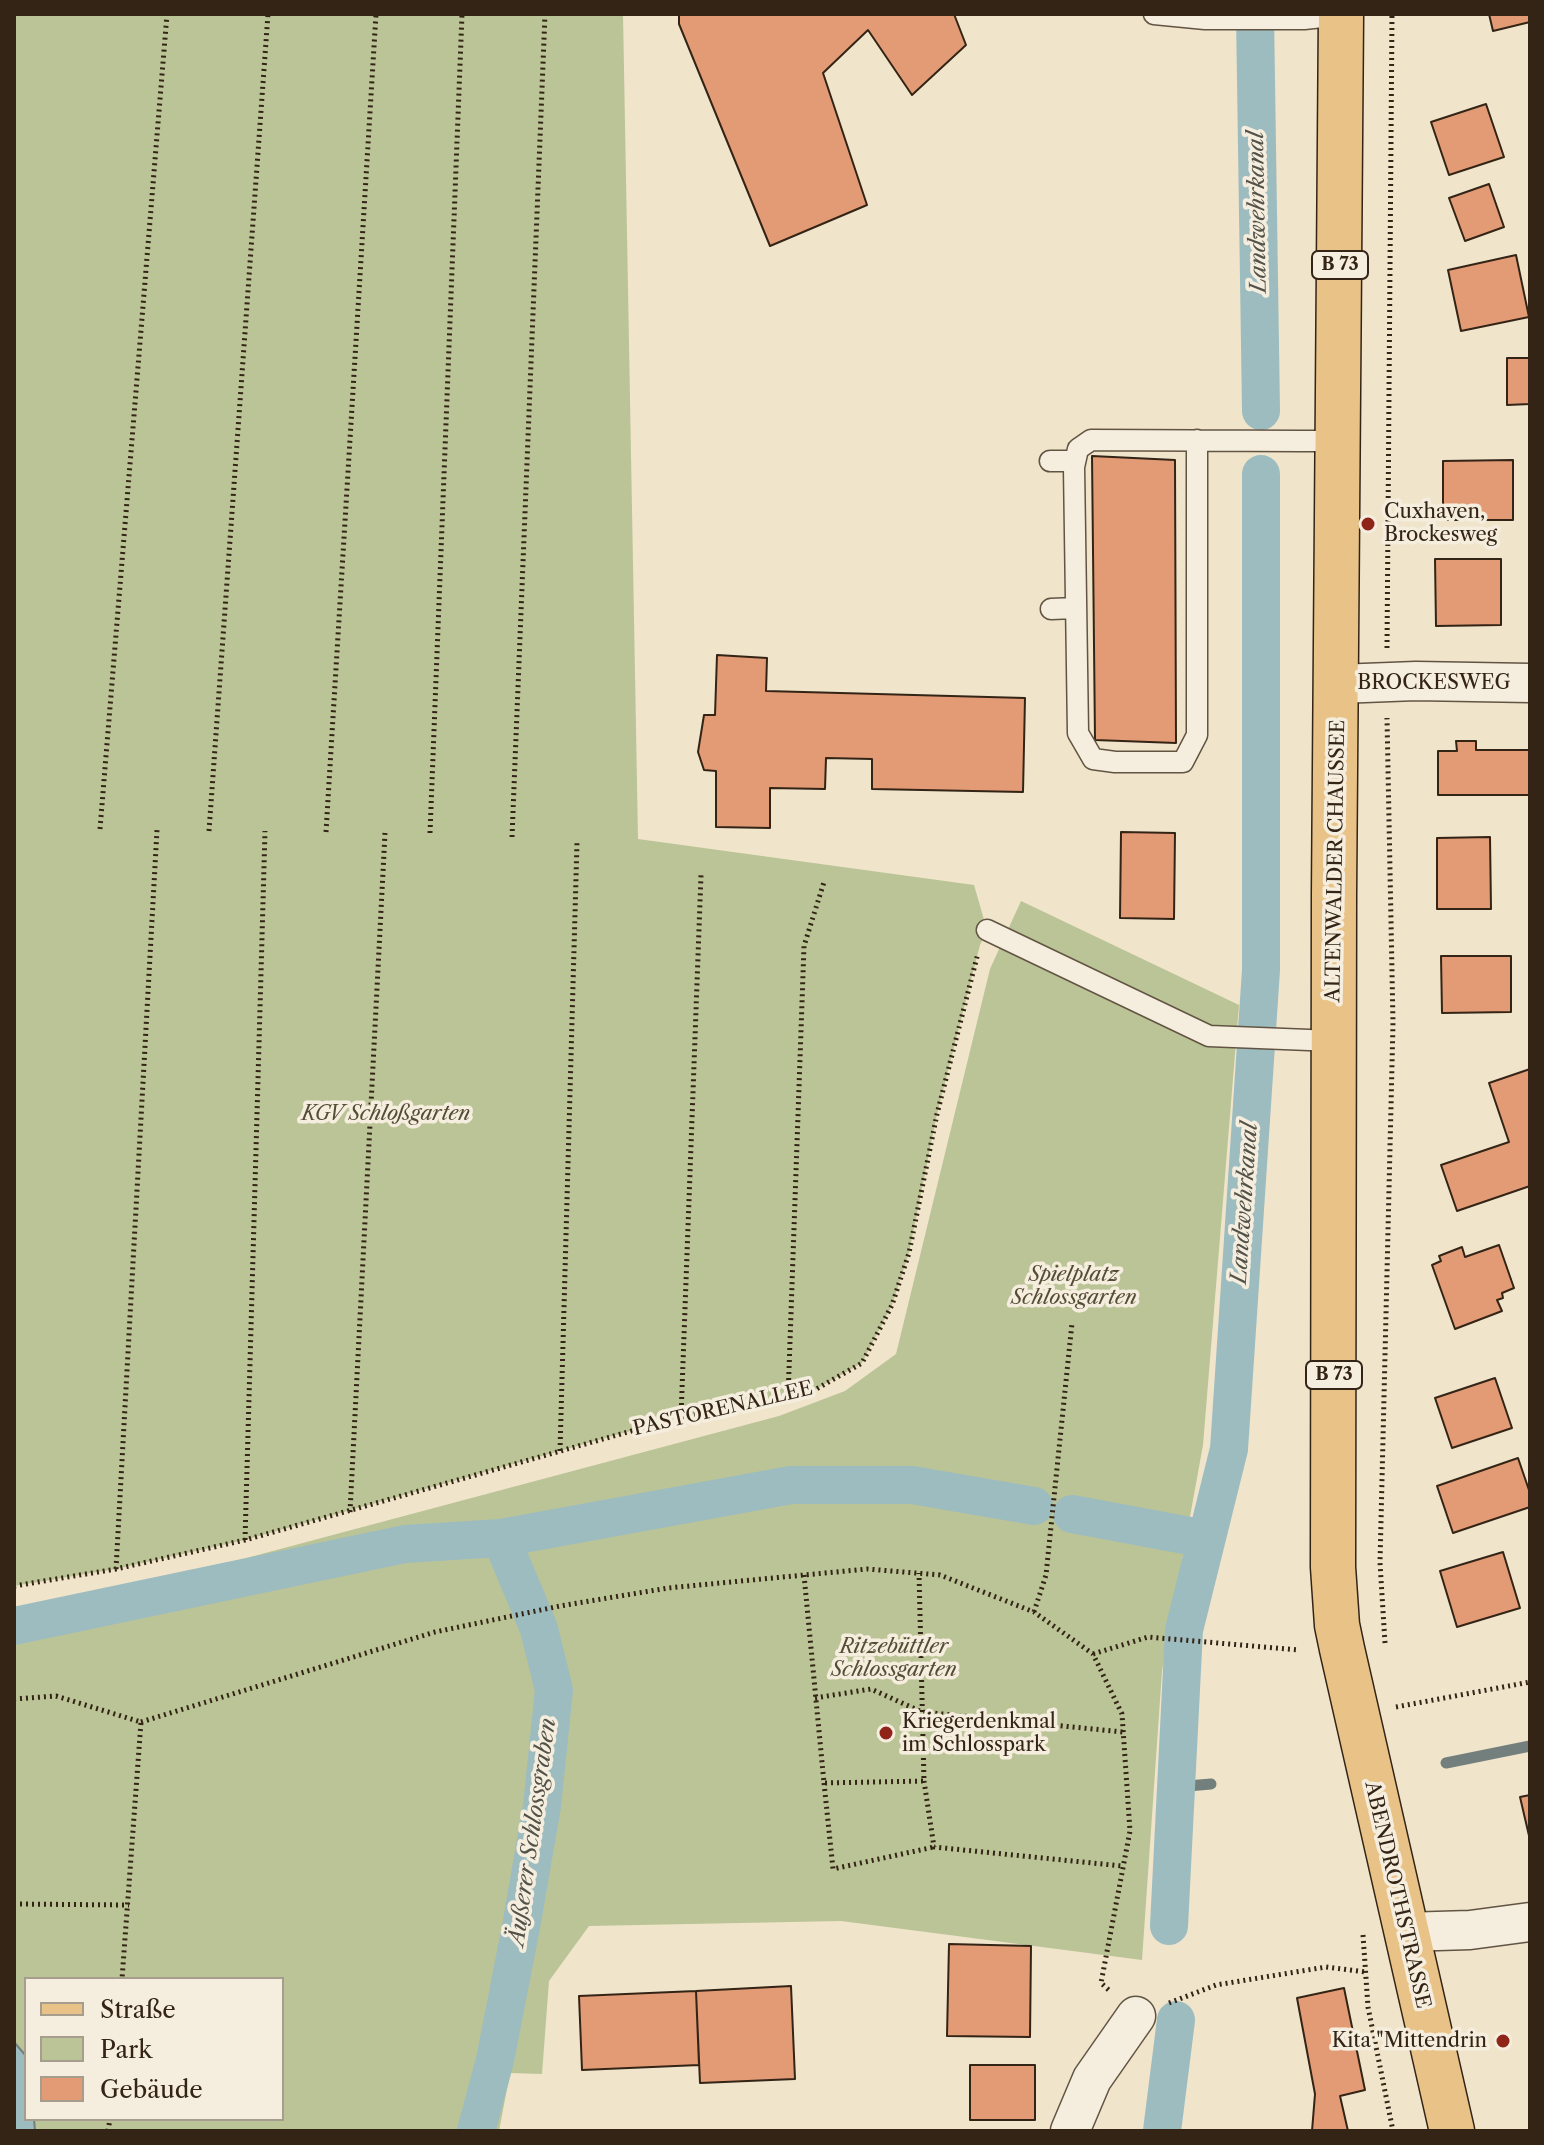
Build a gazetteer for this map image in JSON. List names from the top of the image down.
{
  "streets": {
    "main road": ["B 73", "ALTENWALDER CHAUSSEE", "ABENDROTHSTRASSE"],
    "street": ["BROCKESWEG"],
    "path": ["PASTORENALLEE"]
  },
  "crossings": [
    ["BROCKESWEG", "ALTENWALDER CHAUSSEE"],
    ["ALTENWALDER CHAUSSEE", "ABENDROTHSTRASSE"]
  ],
  "water": ["Landwehrkanal", "Äußerer Schlossgraben"],
  "parks": ["KGV Schloßgarten", "Spielplatz Schlossgarten", "Ritzebüttler Schlossgarten"],
  "places": ["Cuxhaven, Brockesweg", "Kriegerdenkmal im Schlosspark", "Kita \"Mittendrin"],
  "legend": ["Straße", "Park", "Gebäude"]
}
